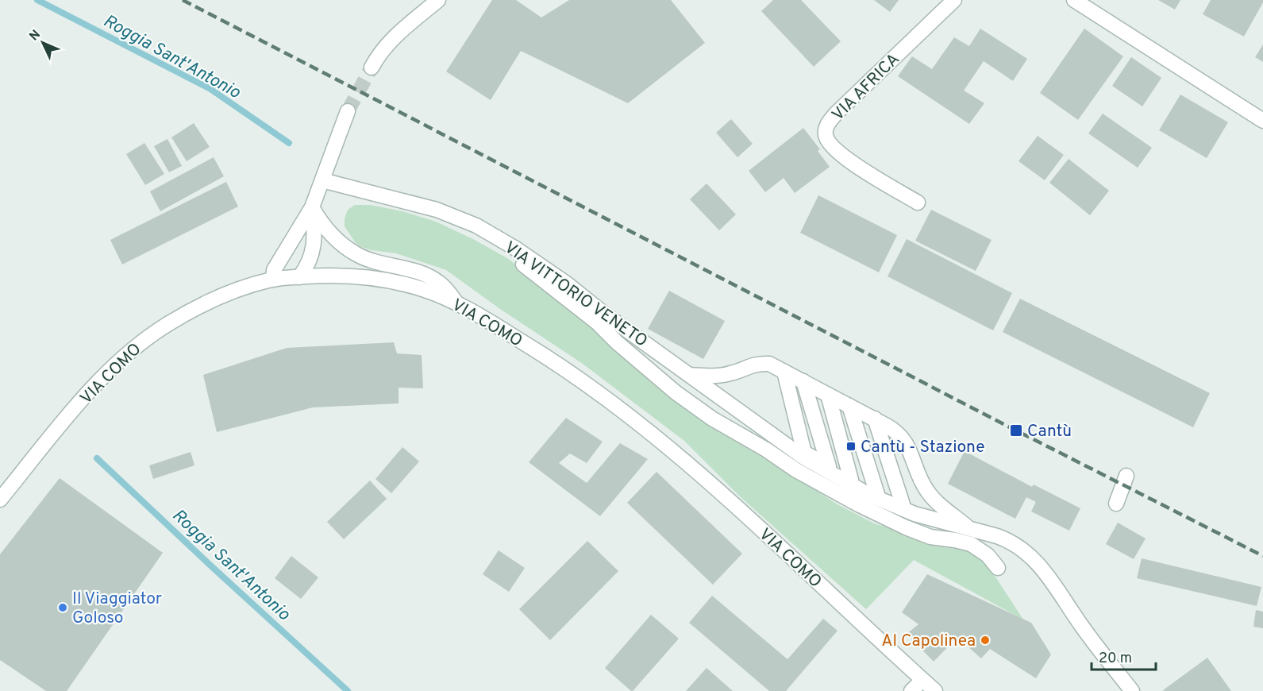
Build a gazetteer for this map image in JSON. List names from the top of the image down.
{
  "streets": {
    "street": ["VIA AFRICA", "VIA VITTORIO VENETO", "VIA COMO"]
  },
  "water": ["Roggia Sant'Antonio"],
  "places": {
    "transit": ["Cantù", "Cantù - Stazione"],
    "other": ["Il Viaggiator Goloso", "Al Capolinea"]
  },
  "scale_bar": "20 m",
  "north": "top left"
}
